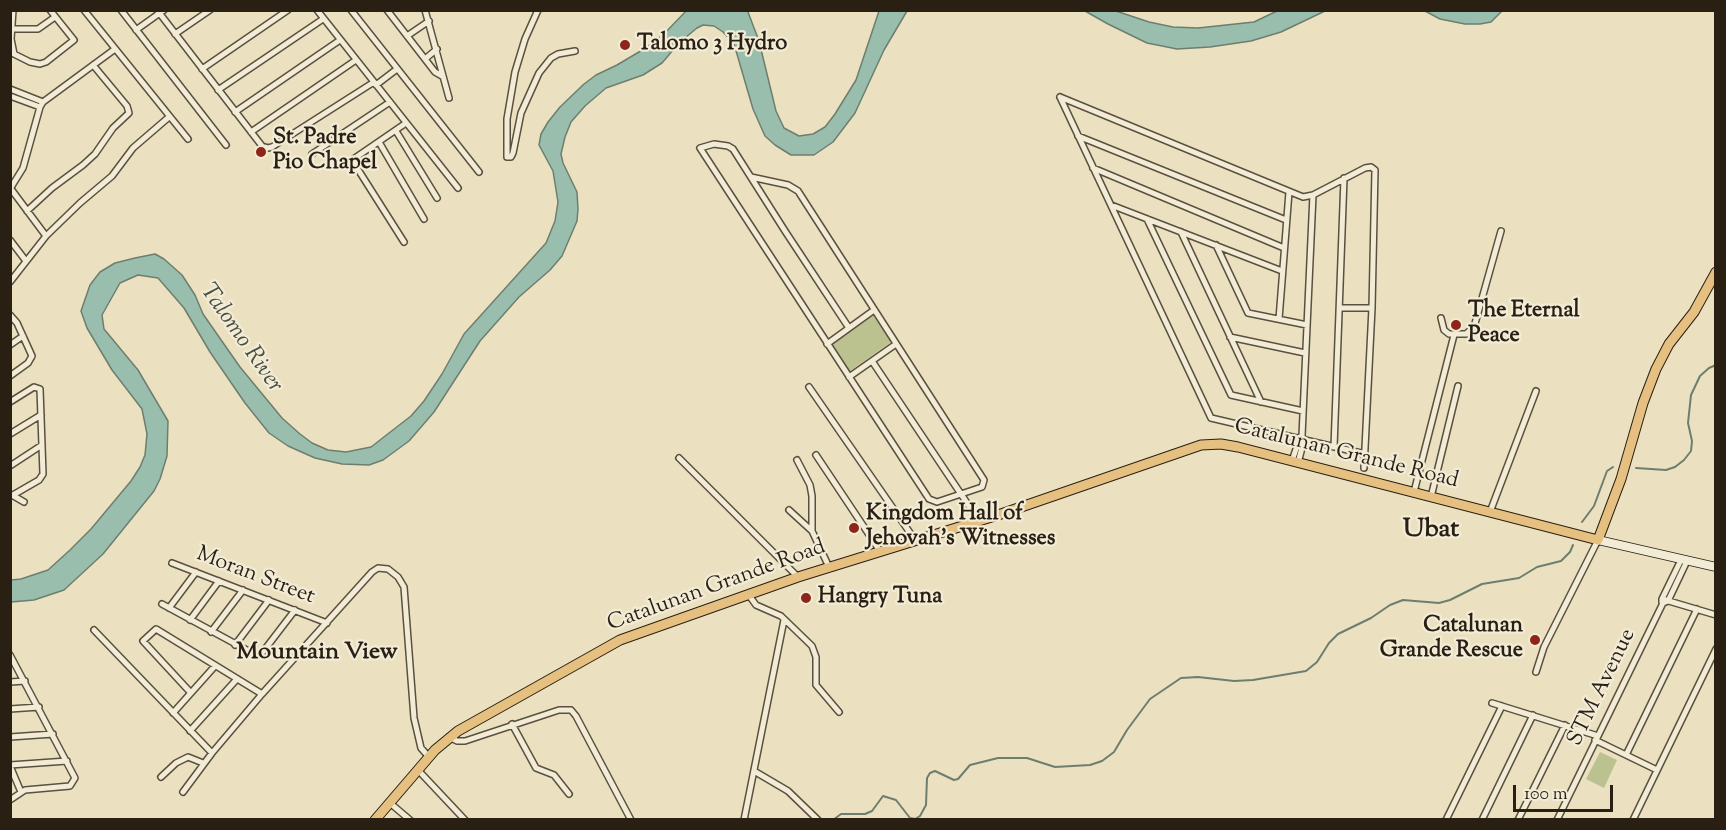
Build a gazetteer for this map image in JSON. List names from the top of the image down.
{
  "streets": {
    "main road": ["Catalunan Grande Road"],
    "street": ["Moran Street", "STM Avenue"]
  },
  "districts": ["Ubat", "Mountain View"],
  "water": ["Talomo River"],
  "places": [
    "Talomo 3 Hydro",
    "St. Padre Pio Chapel",
    "The Eternal Peace",
    "Kingdom Hall of Jehovah's Witnesses",
    "Hangry Tuna",
    "Catalunan Grande Rescue"
  ],
  "scale_bar": "100 m"
}
